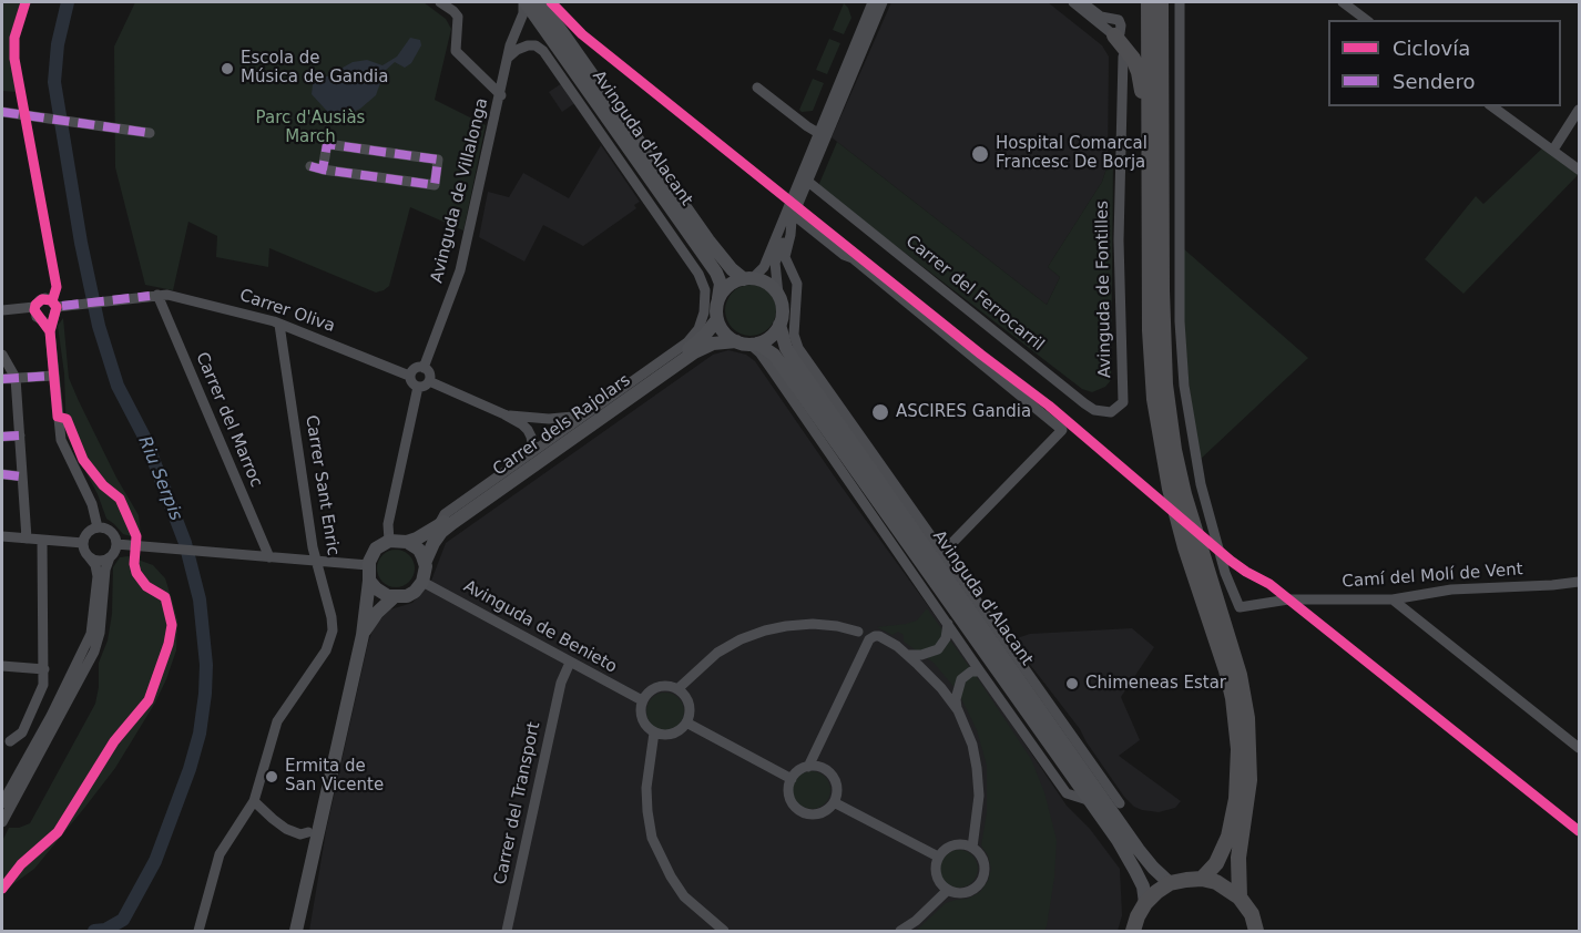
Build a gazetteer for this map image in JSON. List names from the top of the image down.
{
  "streets": {
    "main road": ["Avinguda d'Alacant", "Carrer dels Rajolars"],
    "street": [
      "Avinguda de Villalonga",
      "Avinguda de Fontilles",
      "Carrer del Ferrocarril",
      "Carrer Oliva",
      "Carrer del Marroc",
      "Carrer Sant Enric",
      "Camí del Molí de Vent",
      "Avinguda de Benieto",
      "Carrer del Transport"
    ]
  },
  "crossings": [
    ["Avinguda d'Alacant", "Avinguda de Villalonga"],
    ["Avinguda d'Alacant", "Carrer dels Rajolars"],
    ["Avinguda de Villalonga", "Carrer Oliva"],
    ["Avinguda de Fontilles", "Carrer del Ferrocarril"],
    ["Carrer Oliva", "Carrer del Marroc"],
    ["Carrer Oliva", "Carrer Sant Enric"],
    ["Carrer dels Rajolars", "Avinguda de Benieto"],
    ["Avinguda de Benieto", "Carrer del Transport"]
  ],
  "water": ["Riu Serpis"],
  "parks": ["Parc d'Ausiàs March"],
  "places": [
    "Escola de Música de Gandia",
    "Hospital Comarcal Francesc De Borja",
    "ASCIRES Gandia",
    "Chimeneas Estar",
    "Ermita de San Vicente"
  ],
  "legend": ["Ciclovía", "Sendero"]
}
